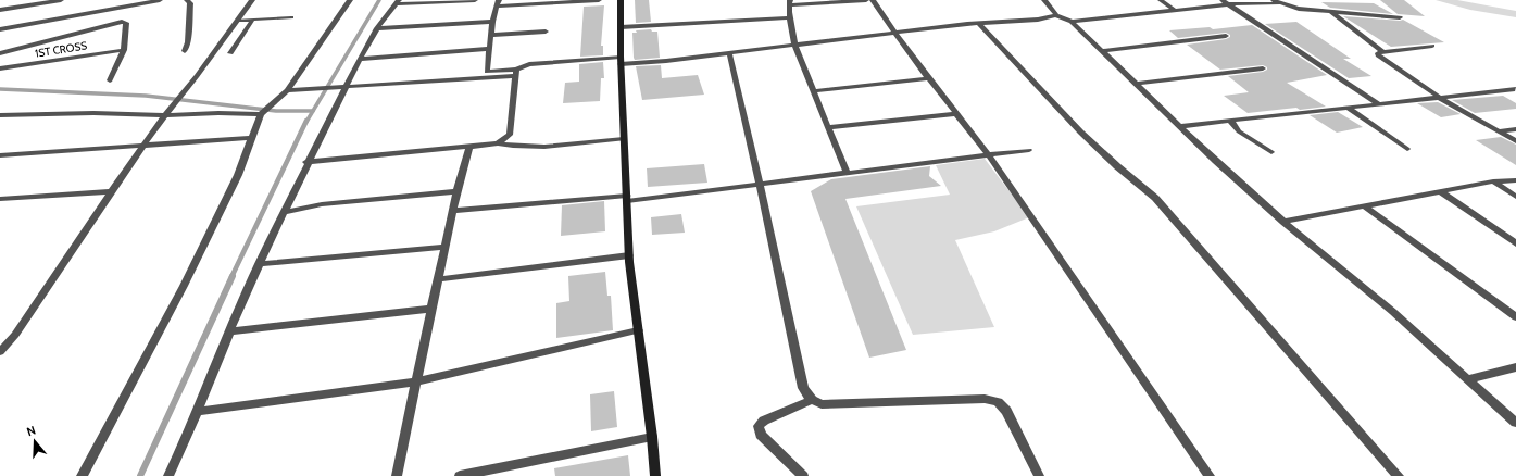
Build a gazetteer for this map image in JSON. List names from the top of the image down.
{
  "streets": {
    "street": ["1ST CROSS"]
  },
  "north": "top"
}
